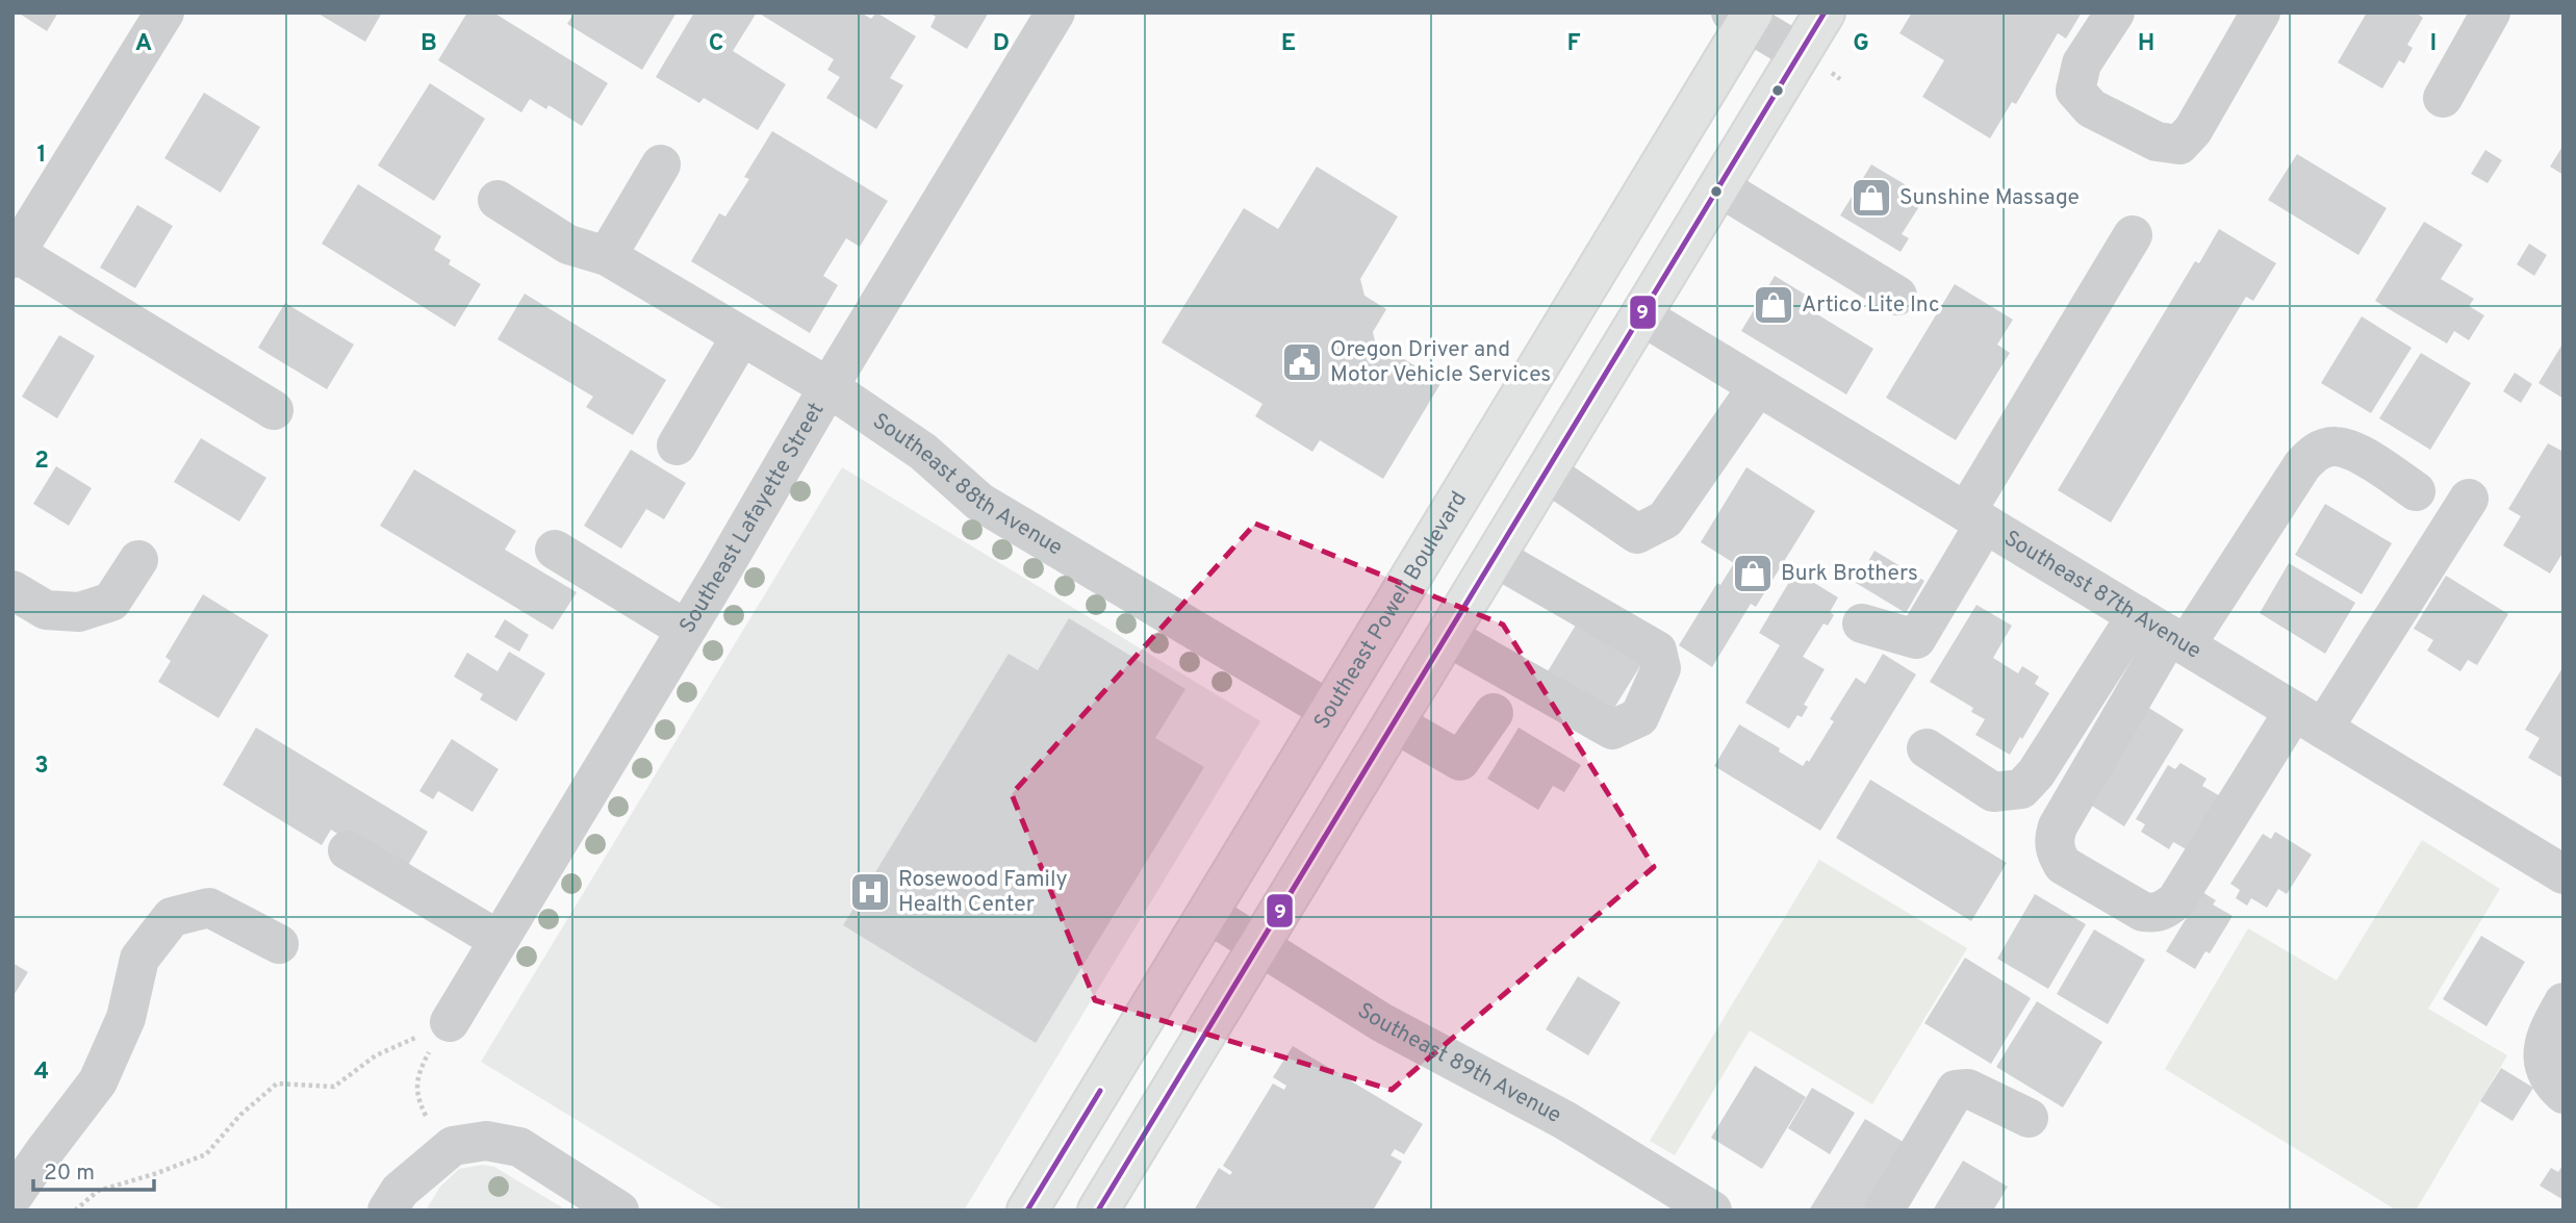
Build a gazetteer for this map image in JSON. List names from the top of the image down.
{
  "streets": {
    "main road": ["Southeast Powell Boulevard"],
    "street": [
      "Southeast 88th Avenue",
      "Southeast Lafayette Street",
      "Southeast 87th Avenue",
      "Southeast 89th Avenue"
    ]
  },
  "crossings": [
    ["Southeast 88th Avenue", "Southeast Lafayette Street"],
    ["Southeast 88th Avenue", "Southeast Powell Boulevard"],
    ["Southeast Powell Boulevard", "Southeast 89th Avenue"]
  ],
  "places": {
    "shop": ["Sunshine Massage", "Artico Lite Inc", "Burk Brothers"],
    "public building": ["Oregon Driver and Motor Vehicle Services"],
    "hospital": ["Rosewood Family Health Center"]
  },
  "lines": ["transit line 9"],
  "scale_bar": "20 m",
  "grid": {
    "columns": [
      "A",
      "B",
      "C",
      "D",
      "E",
      "F",
      "G",
      "H",
      "I"
    ],
    "rows": [
      "1",
      "2",
      "3",
      "4"
    ]
  }
}
